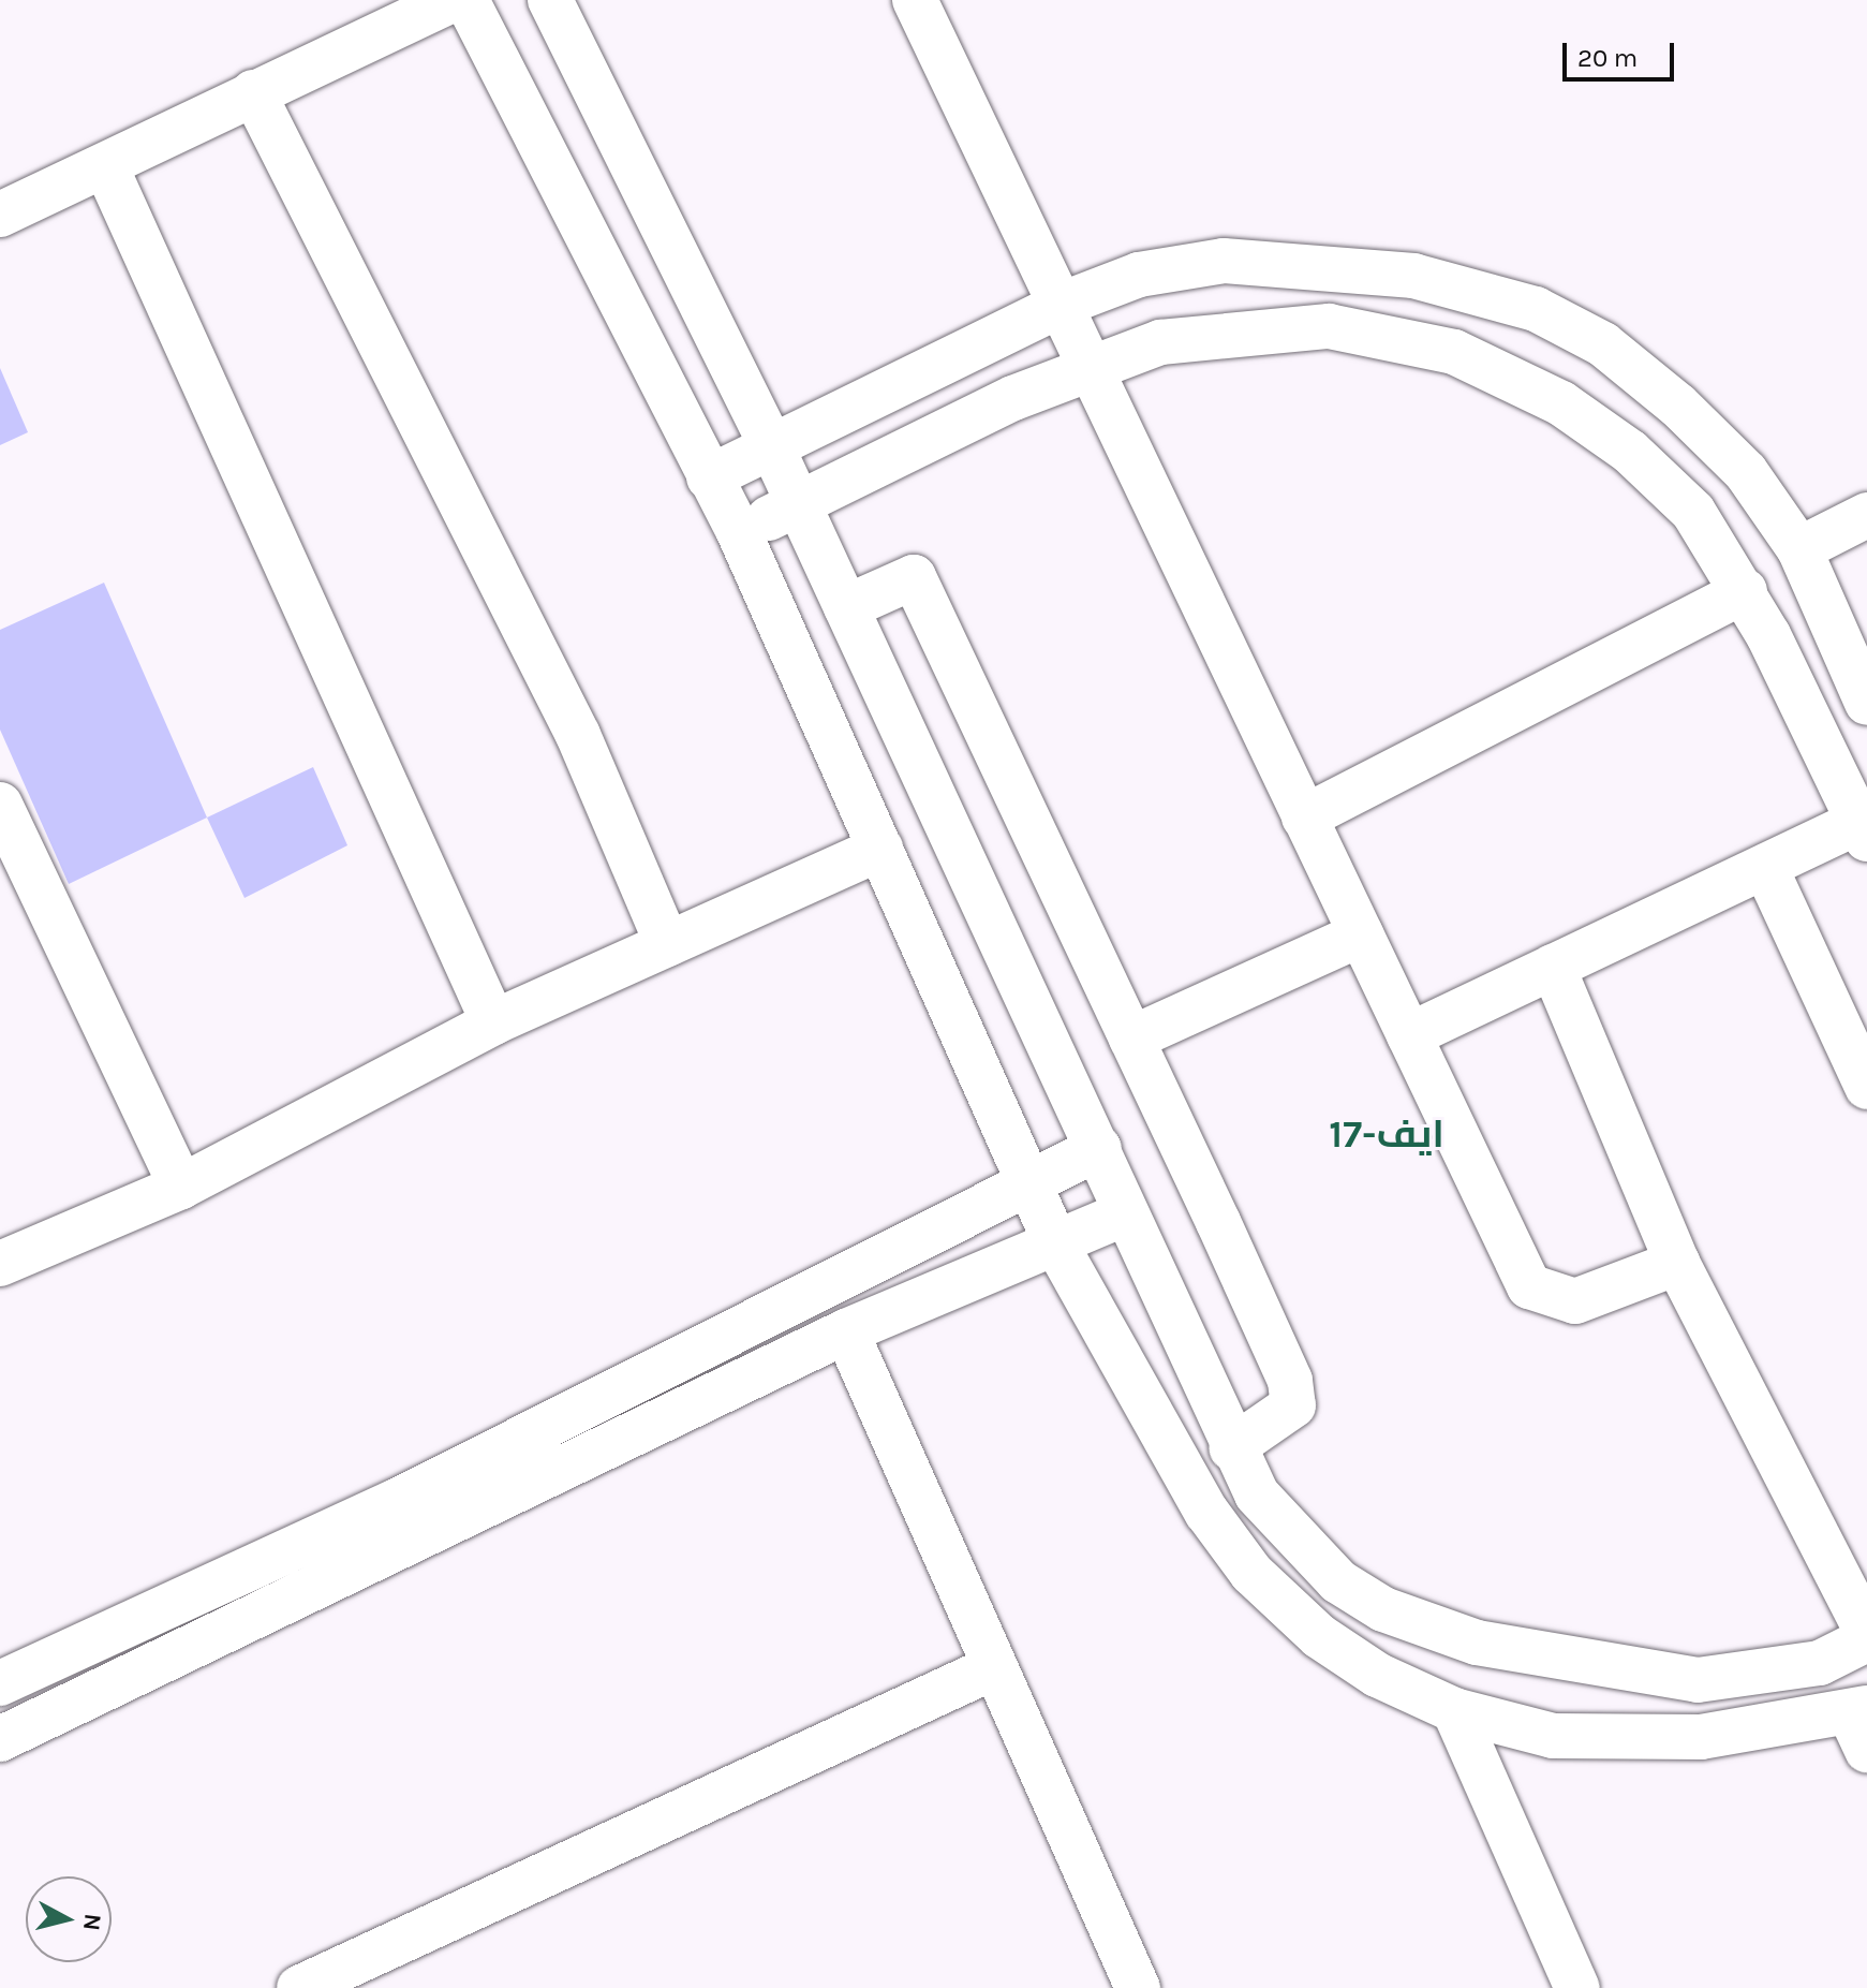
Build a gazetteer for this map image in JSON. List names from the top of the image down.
{
  "districts": ["ایف-17"],
  "scale_bar": "20 m",
  "north": "right"
}
